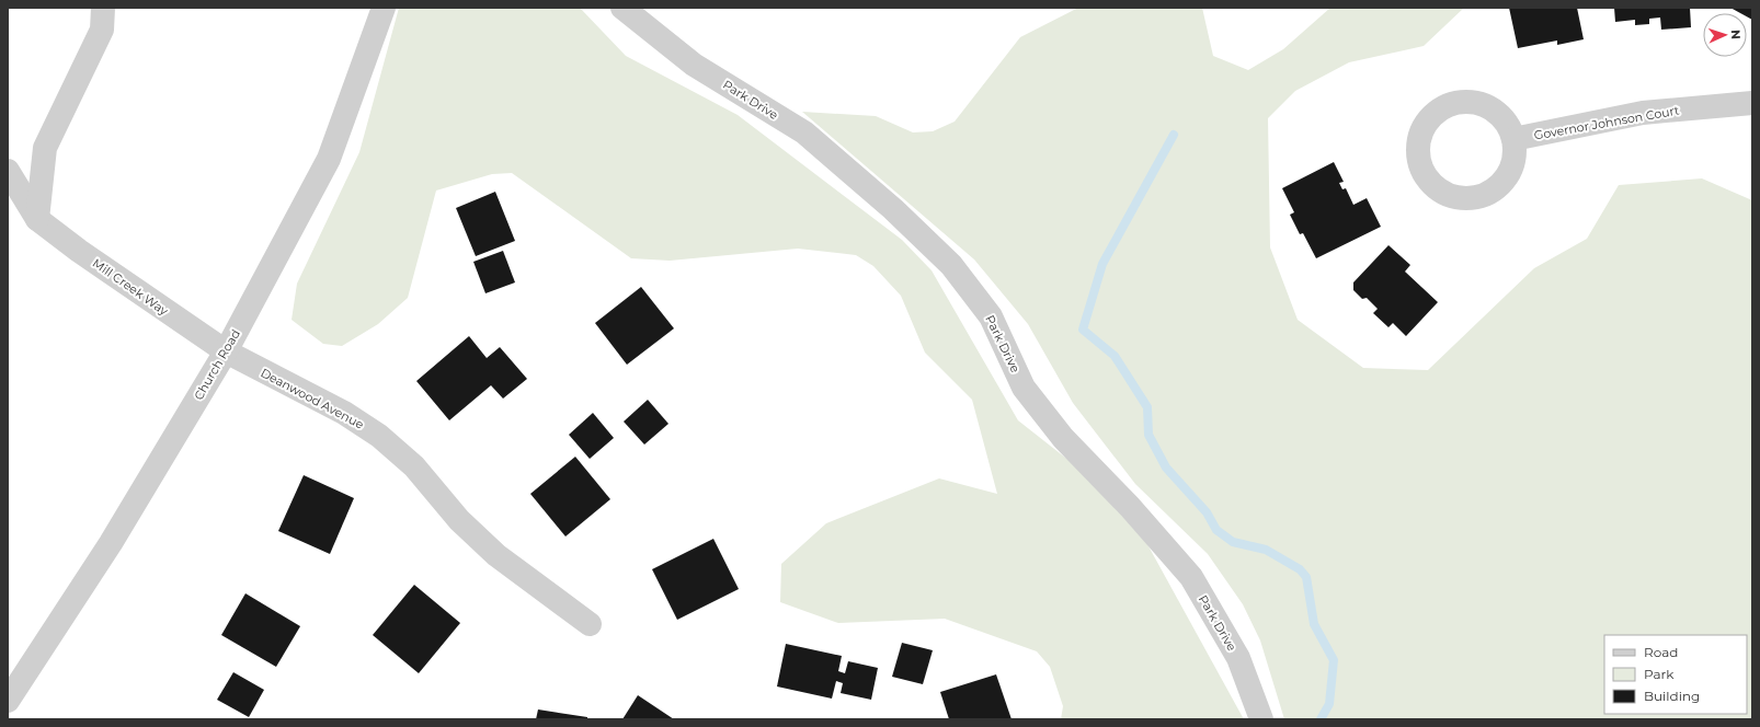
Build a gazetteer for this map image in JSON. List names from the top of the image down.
{
  "streets": {
    "street": [
      "Park Drive",
      "Governor Johnson Court",
      "Mill Creek Way",
      "Church Road",
      "Deanwood Avenue"
    ]
  },
  "crossings": [
    ["Mill Creek Way", "Church Road"],
    ["Mill Creek Way", "Deanwood Avenue"],
    ["Church Road", "Deanwood Avenue"]
  ],
  "legend": ["Road", "Park", "Building"],
  "north": "right"
}
